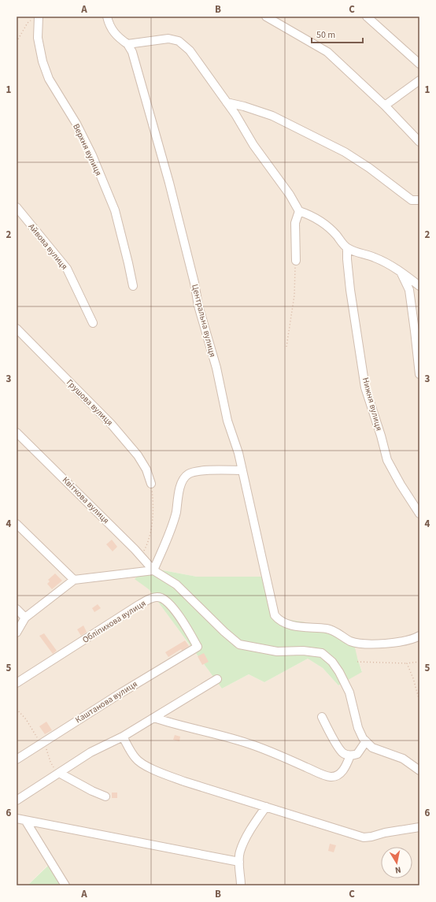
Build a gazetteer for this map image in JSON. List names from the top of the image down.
{
  "streets": {
    "street": [
      "Верхня вулиця",
      "Айвова вулиця",
      "Центральна вулиця",
      "Грушова вулиця",
      "Нижня вулиця",
      "Квіткова вулиця",
      "Обліпихова вулиця",
      "Каштанова вулиця"
    ]
  },
  "crossings": [
    ["Обліпихова вулиця", "Каштанова вулиця"]
  ],
  "scale_bar": "50 m",
  "north": "bottom",
  "grid": {
    "columns": ["A", "B", "C"],
    "rows": [
      "1",
      "2",
      "3",
      "4",
      "5",
      "6"
    ]
  }
}
